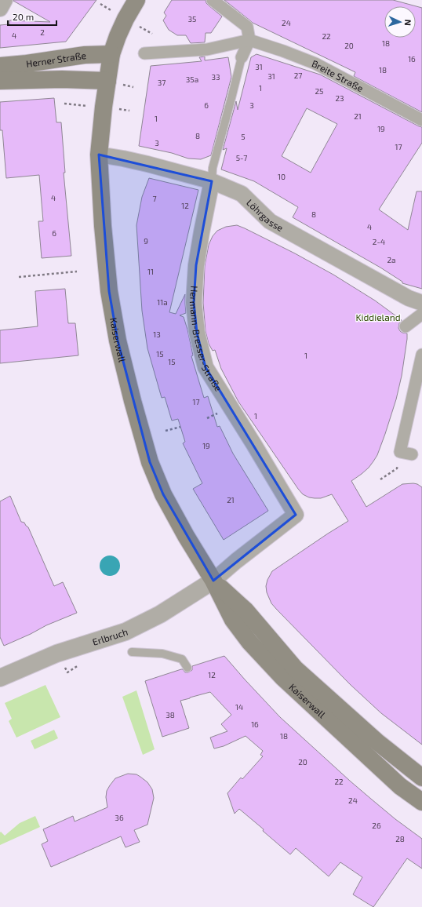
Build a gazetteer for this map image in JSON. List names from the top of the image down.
{
  "streets": {
    "main road": ["Herner Straße", "Kaiserwall"],
    "street": [
      "Breite Straße",
      "Löhrgasse",
      "Hermann-Bresser-Straße",
      "Erlbruch"
    ]
  },
  "crossings": [
    ["Herner Straße", "Kaiserwall"],
    ["Breite Straße", "Hermann-Bresser-Straße"],
    ["Löhrgasse", "Hermann-Bresser-Straße"],
    ["Löhrgasse", "Kaiserwall"],
    ["Hermann-Bresser-Straße", "Kaiserwall"],
    ["Hermann-Bresser-Straße", "Erlbruch"],
    ["Kaiserwall", "Erlbruch"]
  ],
  "parks": ["Kiddieland"],
  "house_numbers": [
    "35",
    "24",
    "2",
    "4",
    "22",
    "18",
    "20",
    "16",
    "31",
    "18",
    "27",
    "31",
    "33",
    "35a",
    "37",
    "1",
    "25",
    "23",
    "6",
    "3",
    "21",
    "1",
    "19",
    "8",
    "5",
    "3",
    "17",
    "5-7",
    "10",
    "4",
    "7",
    "12",
    "8",
    "4",
    "6",
    "9",
    "2-4",
    "2a",
    "11",
    "11a",
    "13",
    "15",
    "1",
    "15",
    "17",
    "1",
    "19",
    "21",
    "12",
    "14",
    "38",
    "16",
    "18",
    "20",
    "22",
    "24",
    "36",
    "26",
    "28"
  ],
  "scale_bar": "20 m",
  "north": "right"
}
